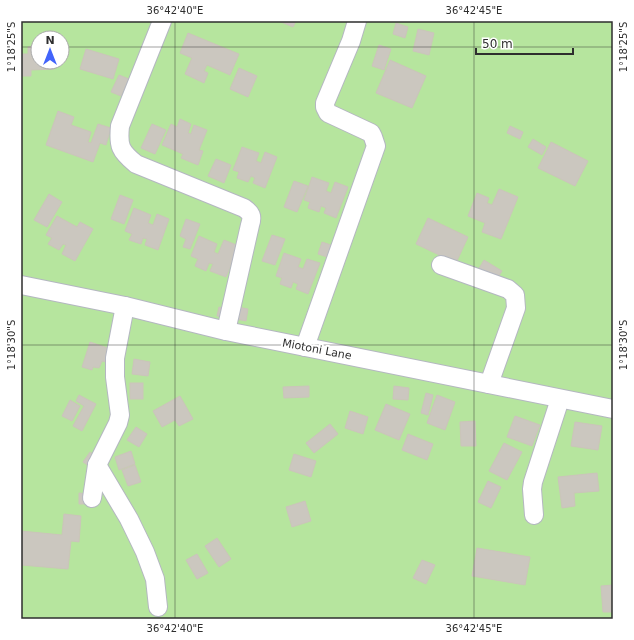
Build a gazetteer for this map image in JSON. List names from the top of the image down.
{
  "streets": {
    "street": ["Miotoni Lane"]
  },
  "scale_bar": "50 m",
  "north": "top",
  "coordinates": [
    "36°42'40\"E",
    "36°42'45\"E",
    "1°18'25\"S",
    "1°18'30\"S"
  ]
}
